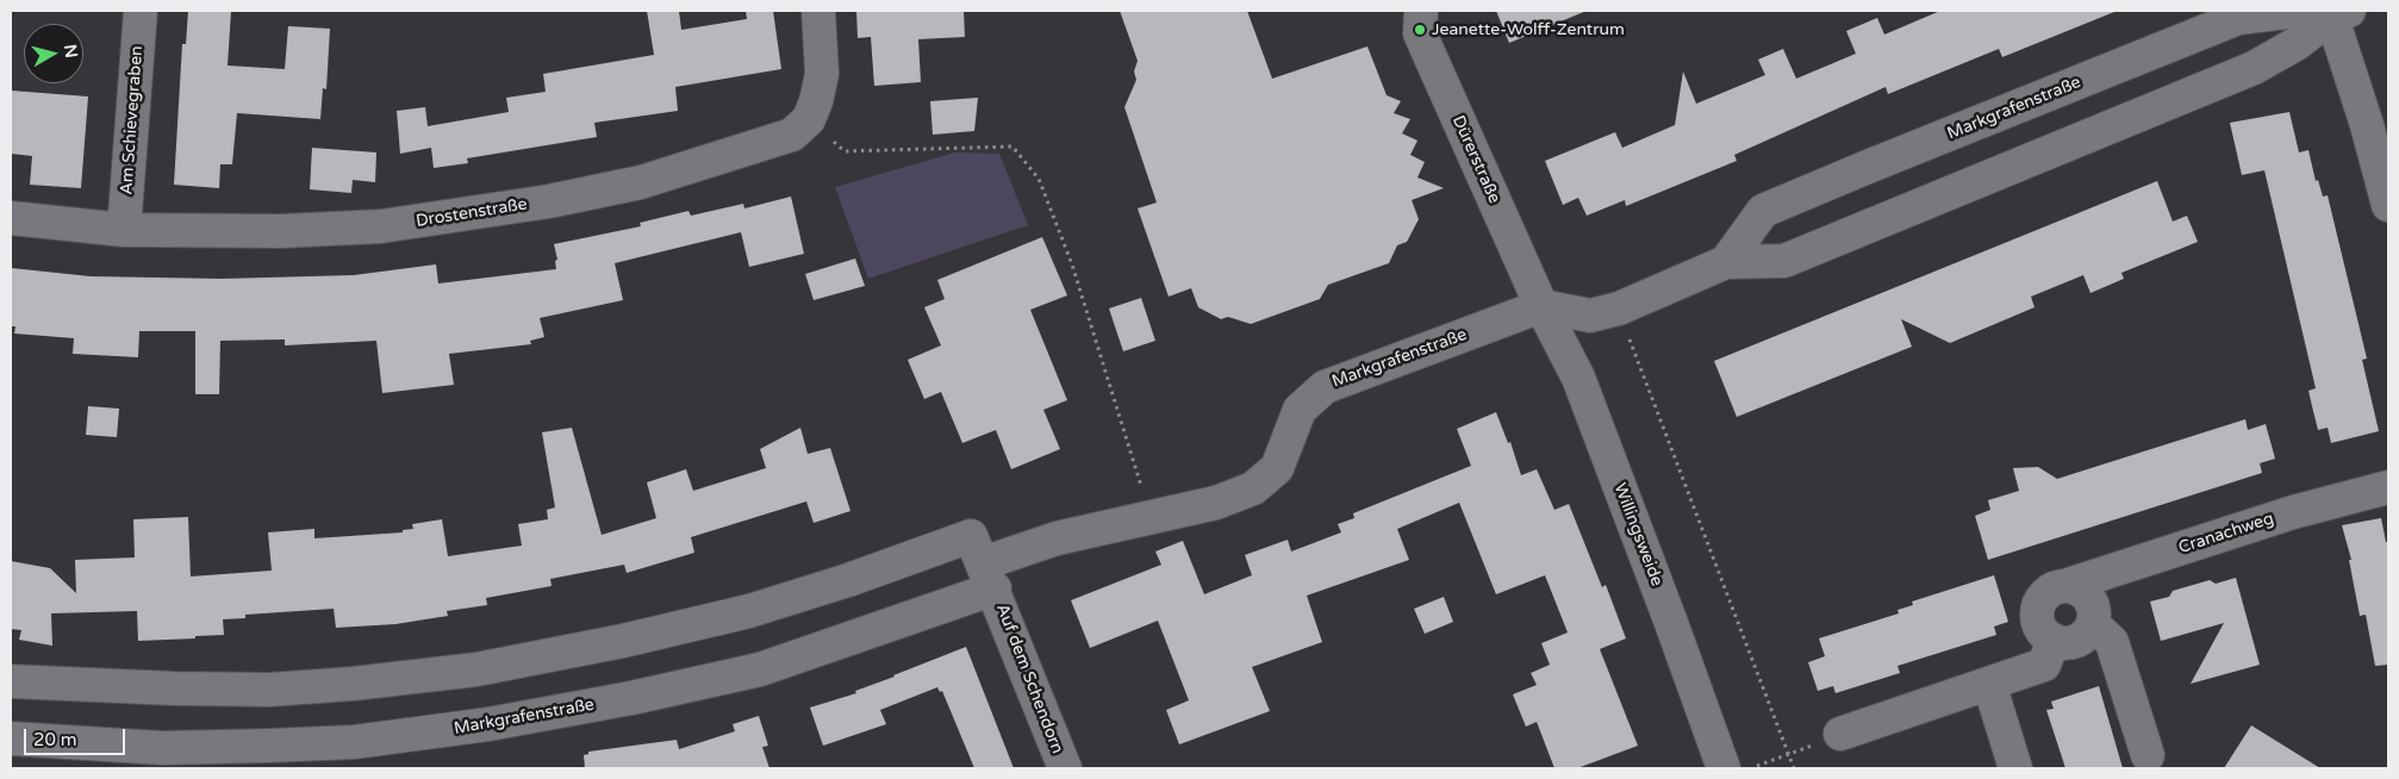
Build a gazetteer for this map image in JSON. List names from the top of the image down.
{
  "streets": {
    "street": [
      "Markgrafenstraße",
      "Am Schievegraben",
      "Dürerstraße",
      "Drostenstraße",
      "Cranachweg",
      "Willingsweide",
      "Auf dem Schendorn"
    ]
  },
  "crossings": [
    ["Markgrafenstraße", "Dürerstraße"],
    ["Markgrafenstraße", "Willingsweide"],
    ["Markgrafenstraße", "Auf dem Schendorn"],
    ["Am Schievegraben", "Drostenstraße"],
    ["Dürerstraße", "Willingsweide"]
  ],
  "places": ["Jeanette-Wolff-Zentrum"],
  "scale_bar": "20 m",
  "north": "right"
}
